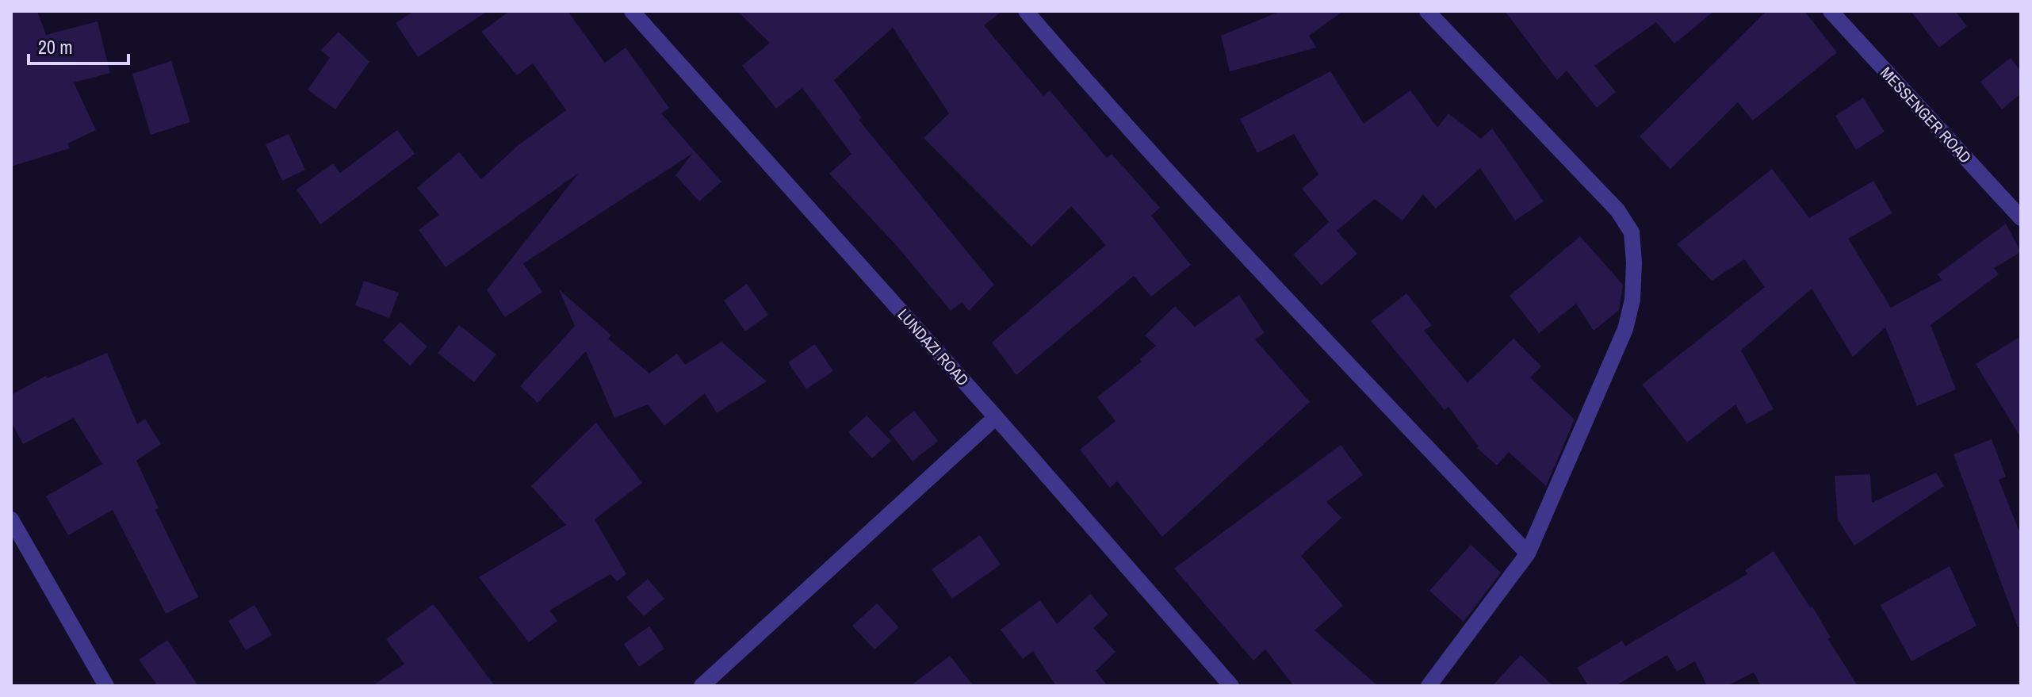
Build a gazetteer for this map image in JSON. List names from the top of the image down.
{
  "streets": {
    "street": ["MESSENGER ROAD", "LUNDAZI ROAD"]
  },
  "scale_bar": "20 m"
}
